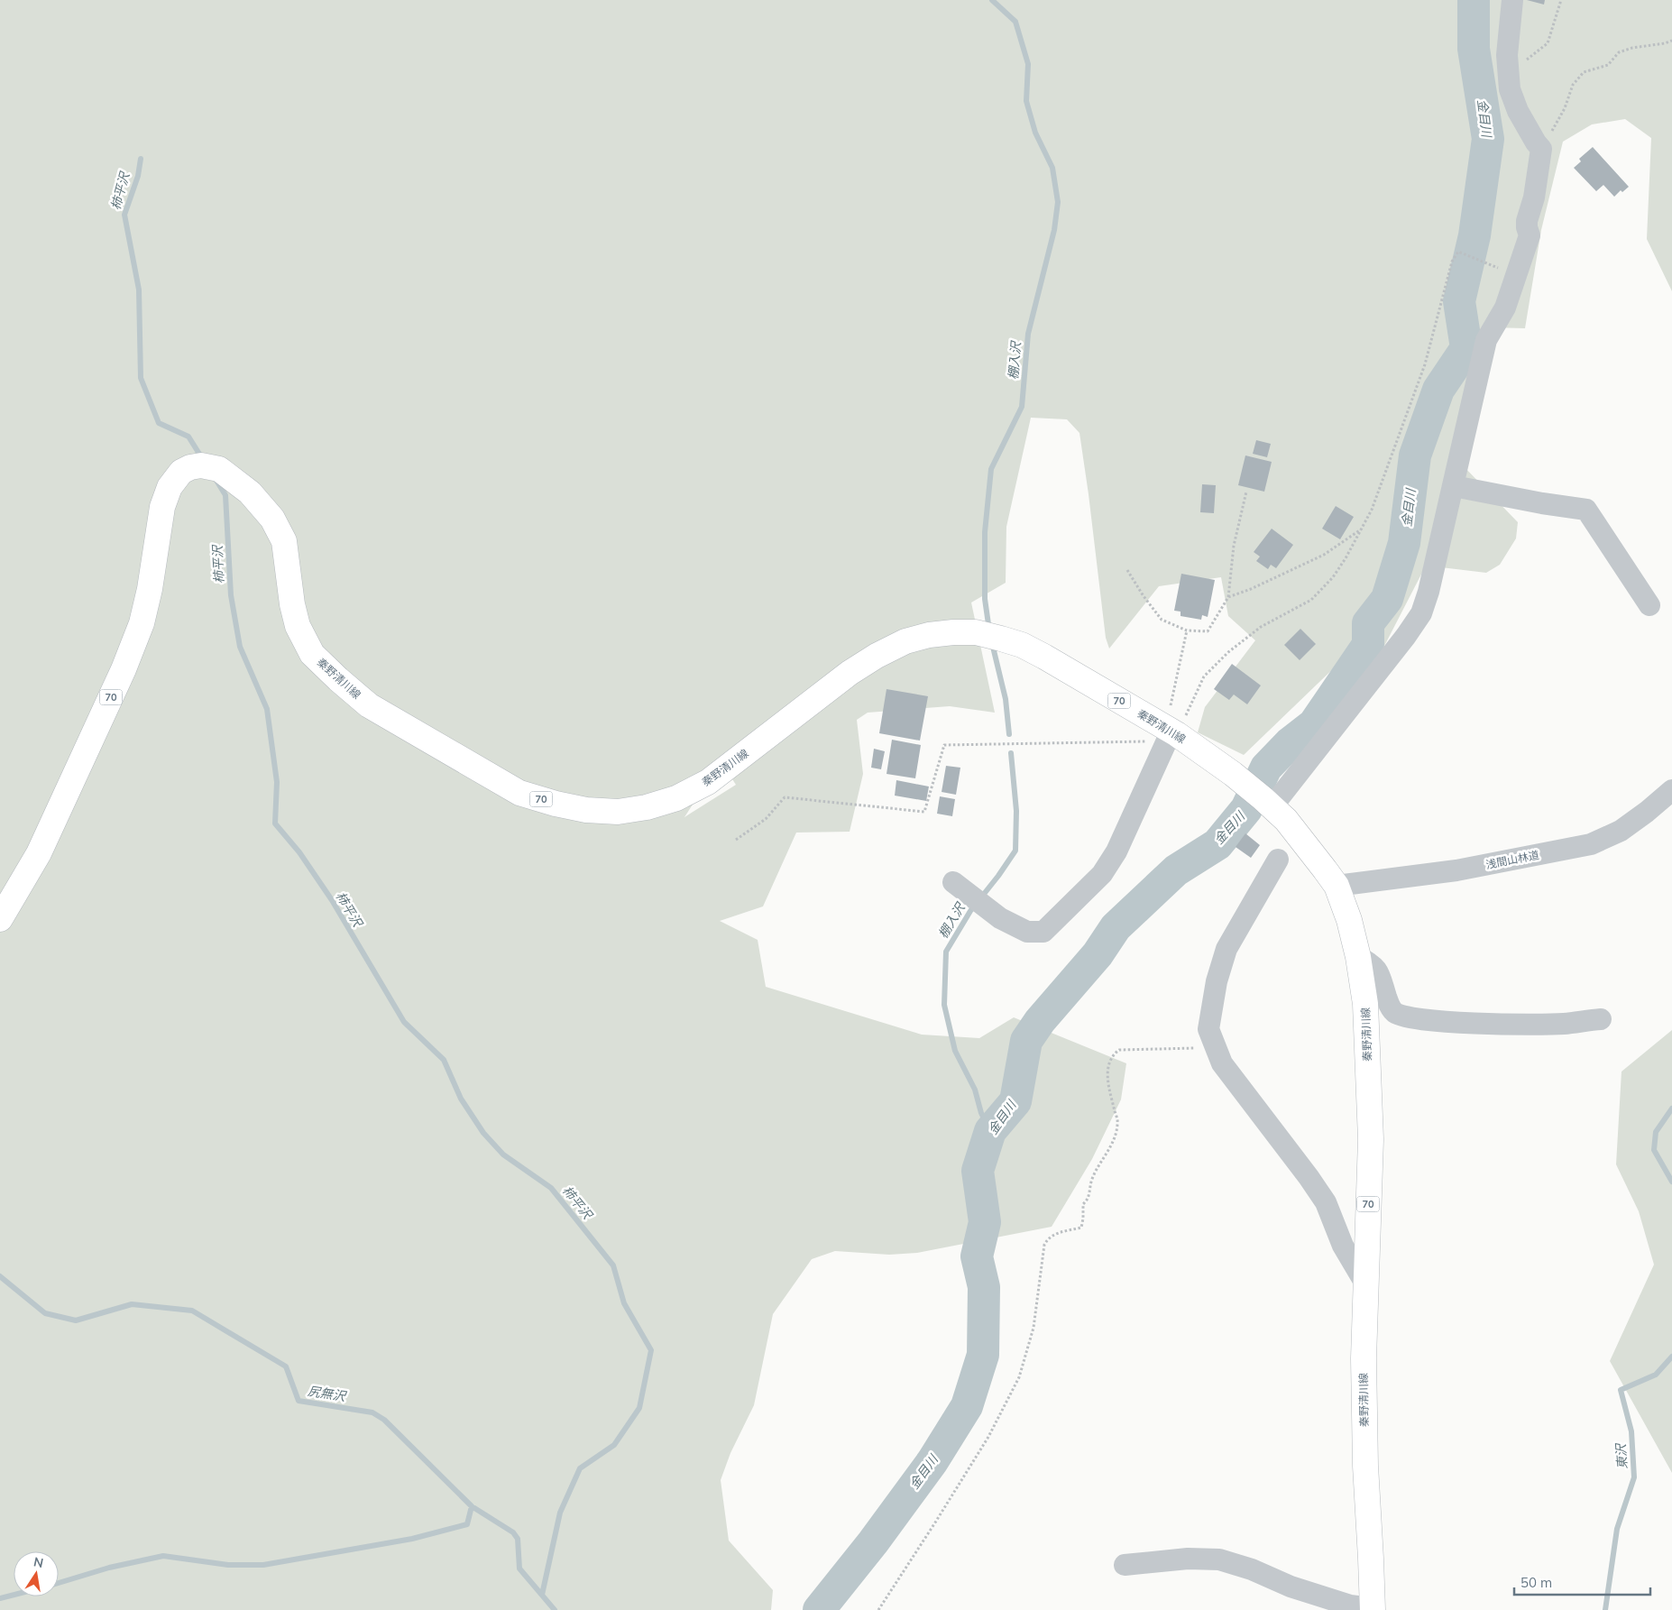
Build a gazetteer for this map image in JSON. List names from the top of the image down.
{
  "streets": {
    "main road": ["秦野清川線", "70"],
    "street": ["浅間山林道"]
  },
  "crossings": [
    ["秦野清川線", "浅間山林道"]
  ],
  "water": [
    "金目川",
    "柿平沢",
    "棚入沢",
    "尻無沢",
    "東沢"
  ],
  "scale_bar": "50 m",
  "north": "top"
}
